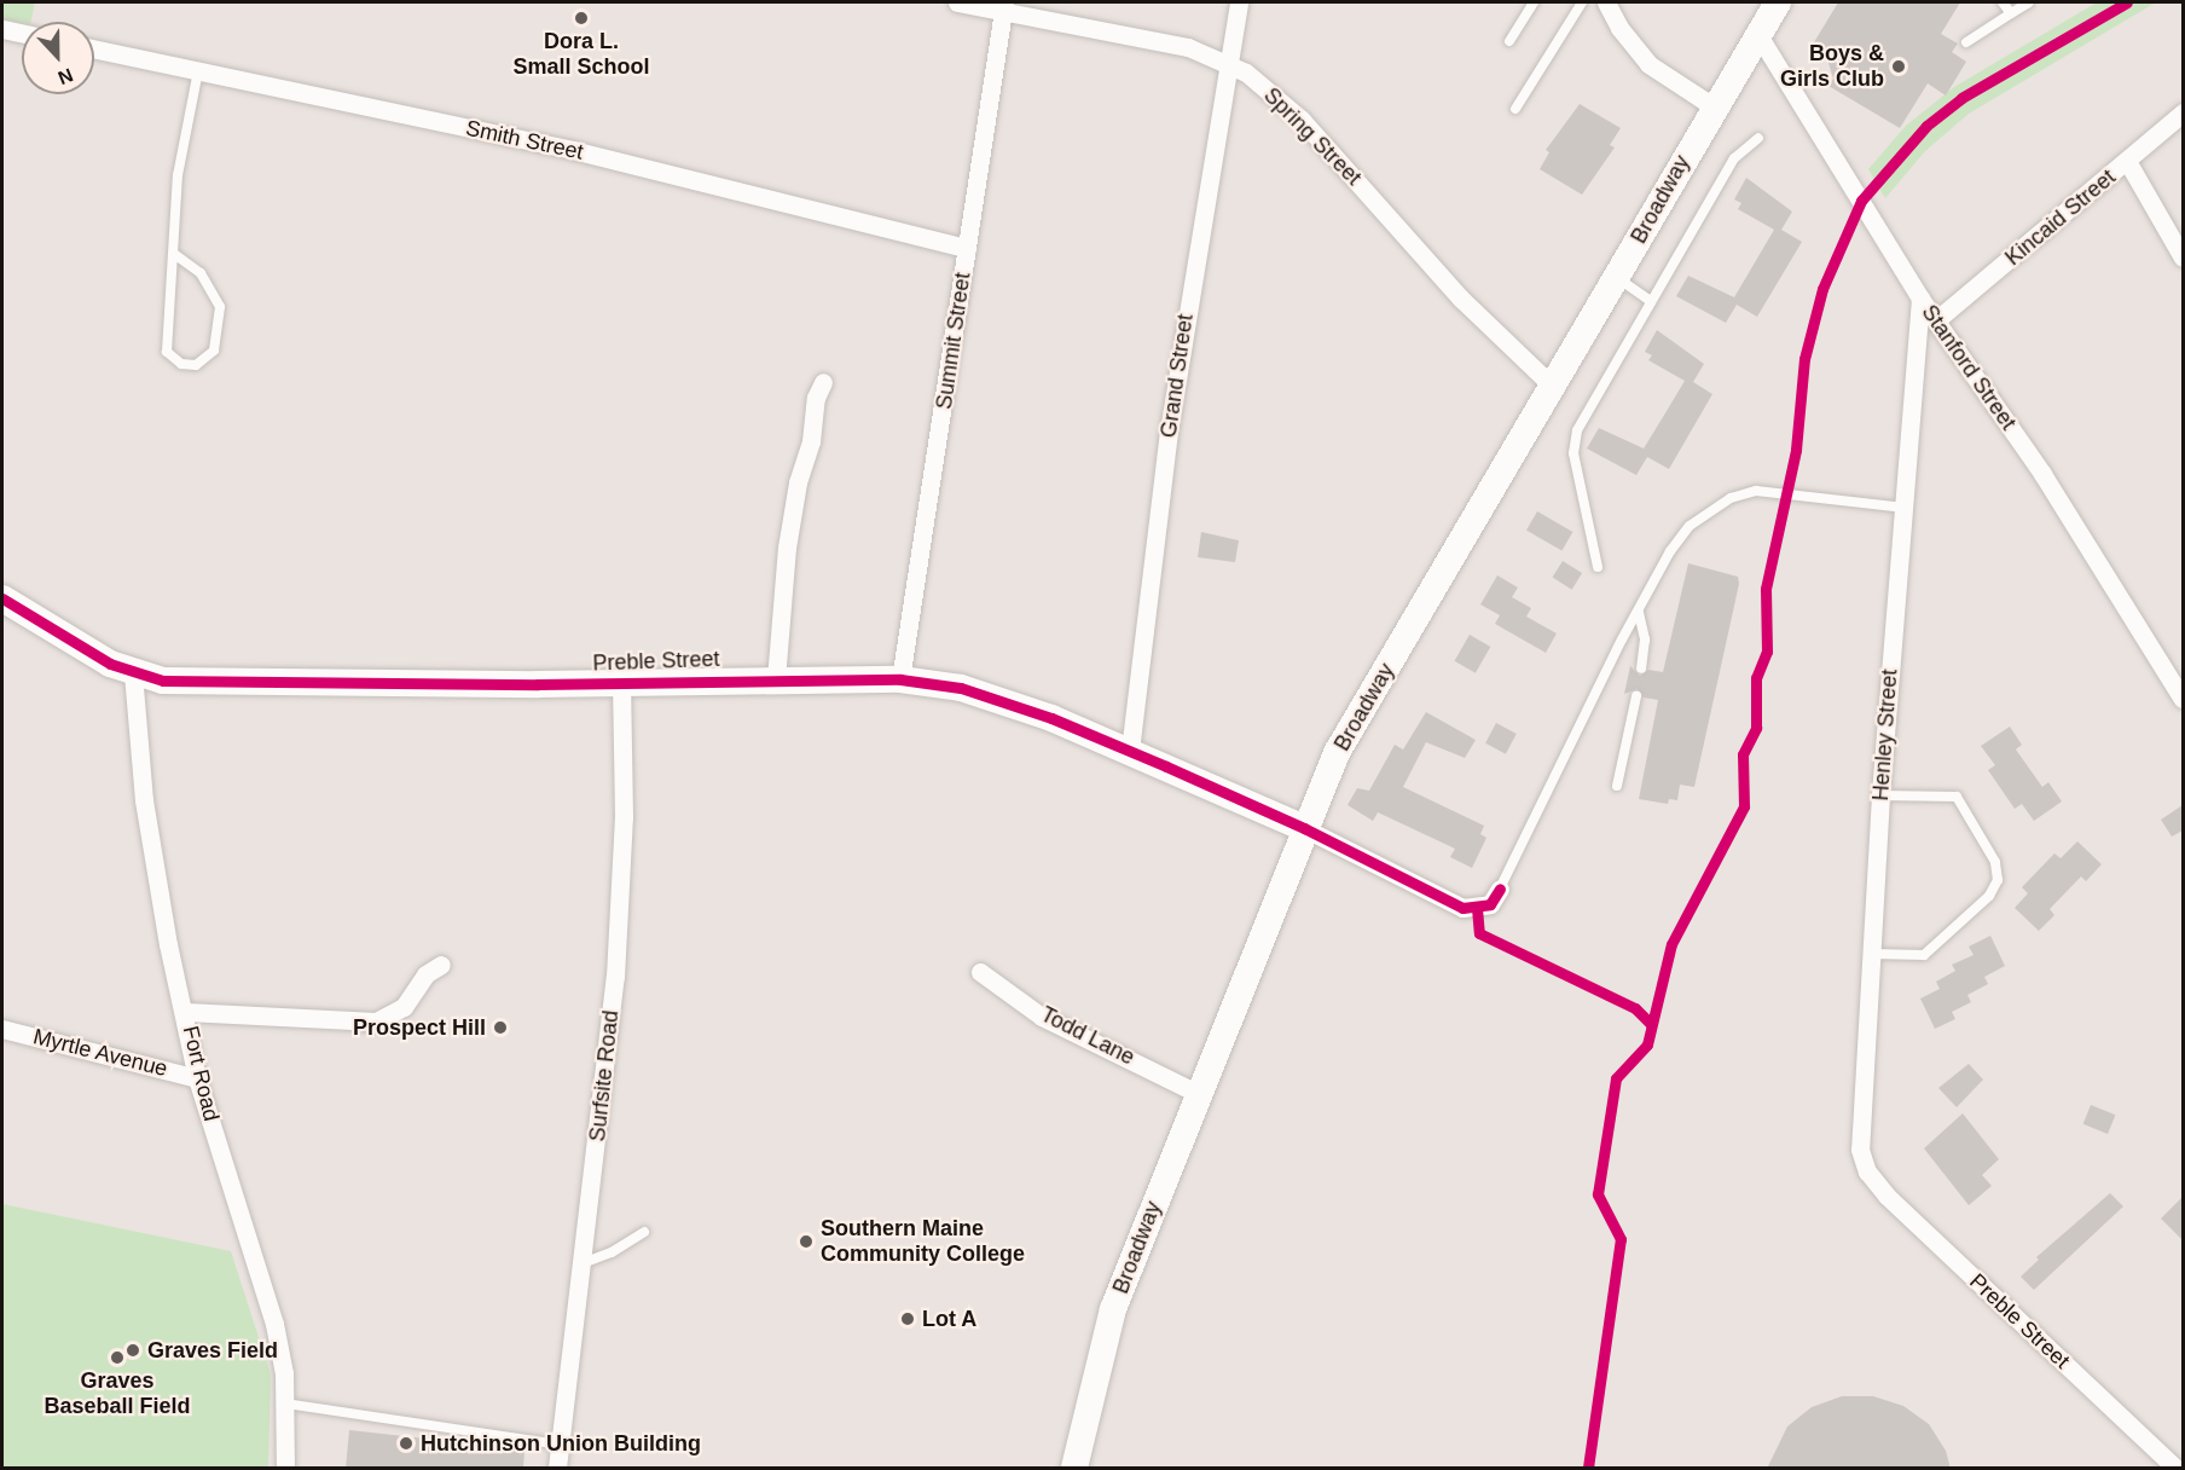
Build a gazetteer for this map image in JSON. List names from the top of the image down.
{
  "streets": {
    "street": [
      "Spring Street",
      "Smith Street",
      "Broadway",
      "Kincaid Street",
      "Summit Street",
      "Stanford Street",
      "Grand Street",
      "Preble Street",
      "Henley Street",
      "Todd Lane",
      "Myrtle Avenue",
      "Fort Road",
      "Surfsite Road"
    ]
  },
  "crossings": [
    ["Spring Street", "Broadway"],
    ["Spring Street", "Summit Street"],
    ["Spring Street", "Grand Street"],
    ["Smith Street", "Summit Street"],
    ["Broadway", "Stanford Street"],
    ["Broadway", "Preble Street"],
    ["Broadway", "Todd Lane"],
    ["Kincaid Street", "Stanford Street"],
    ["Summit Street", "Preble Street"],
    ["Stanford Street", "Henley Street"],
    ["Grand Street", "Preble Street"],
    ["Preble Street", "Henley Street"],
    ["Preble Street", "Fort Road"],
    ["Preble Street", "Surfsite Road"],
    ["Myrtle Avenue", "Fort Road"]
  ],
  "places": [
    "Dora L. Small School",
    "Boys & Girls Club",
    "Prospect Hill",
    "Southern Maine Community College",
    "Lot A",
    "Graves Field",
    "Graves Baseball Field",
    "Hutchinson Union Building"
  ],
  "north": "bottom"
}
